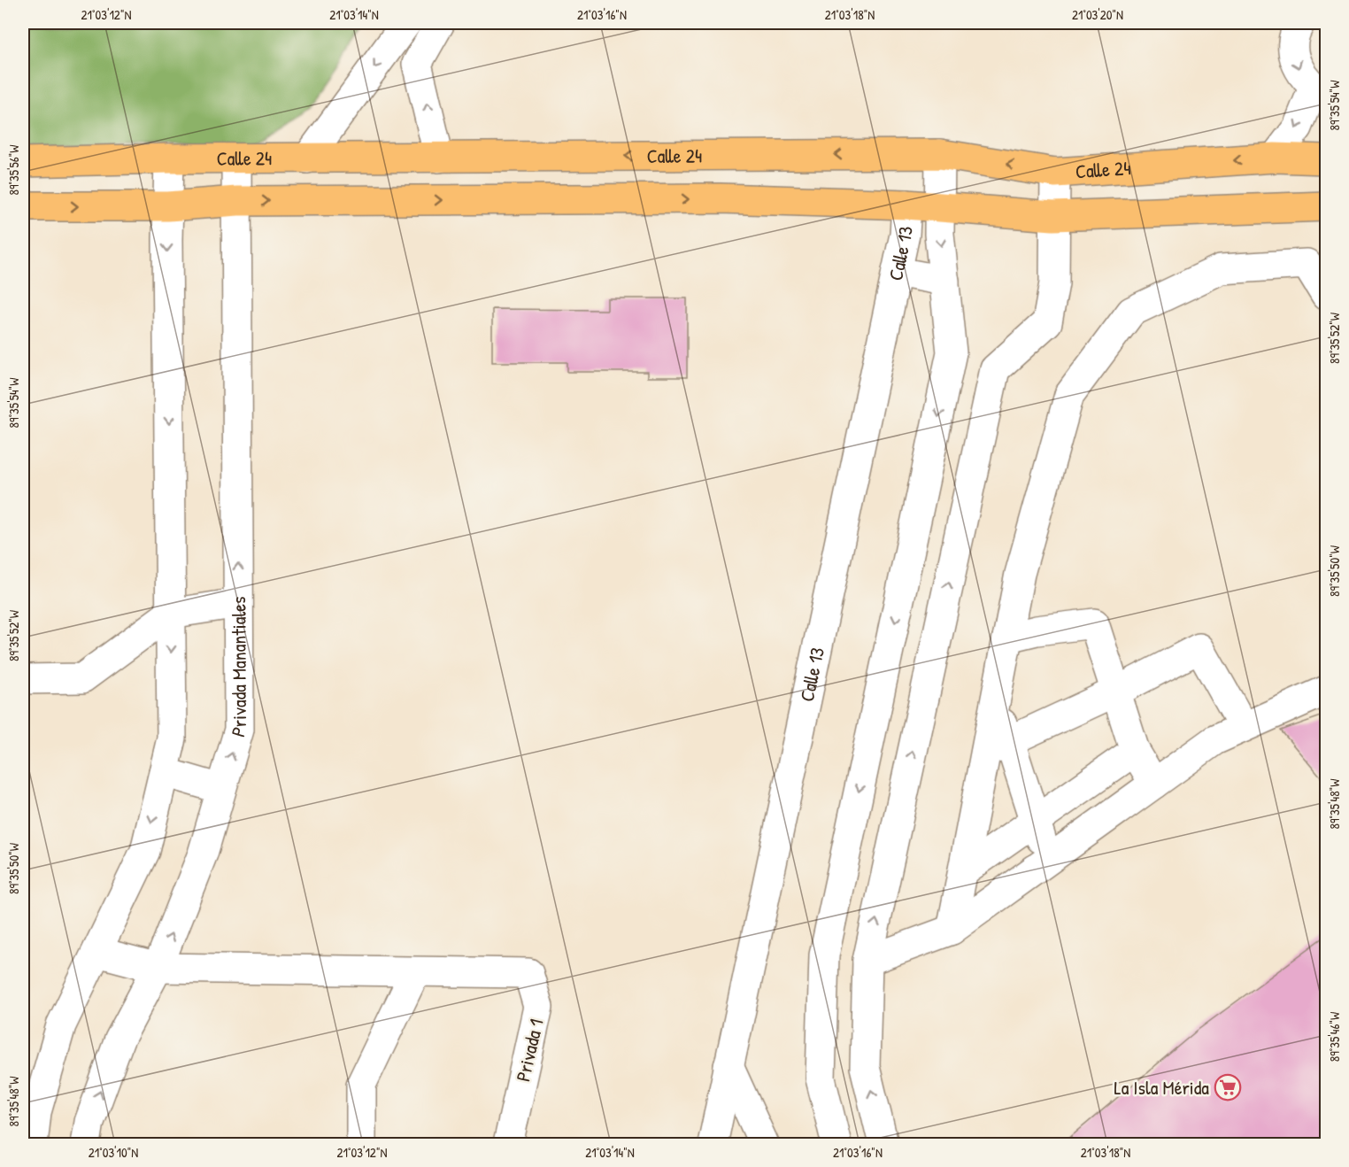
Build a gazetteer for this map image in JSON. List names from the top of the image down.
{
  "streets": {
    "main road": ["Calle 24"],
    "street": ["Calle 13", "Privada Manantiales", "Privada 1"]
  },
  "crossings": [
    ["Calle 24", "Privada Manantiales"],
    ["Privada Manantiales", "Privada 1"]
  ],
  "places": {
    "supermarket": ["La Isla Mérida"]
  },
  "coordinates": [
    "21°03'12\"N",
    "21°03'14\"N",
    "21°03'16\"N",
    "21°03'18\"N",
    "21°03'20\"N",
    "89°35'54\"W",
    "89°35'56\"W",
    "89°35'52\"W",
    "89°35'50\"W",
    "89°35'48\"W",
    "89°35'46\"W",
    "21°03'10\"N"
  ]
}
